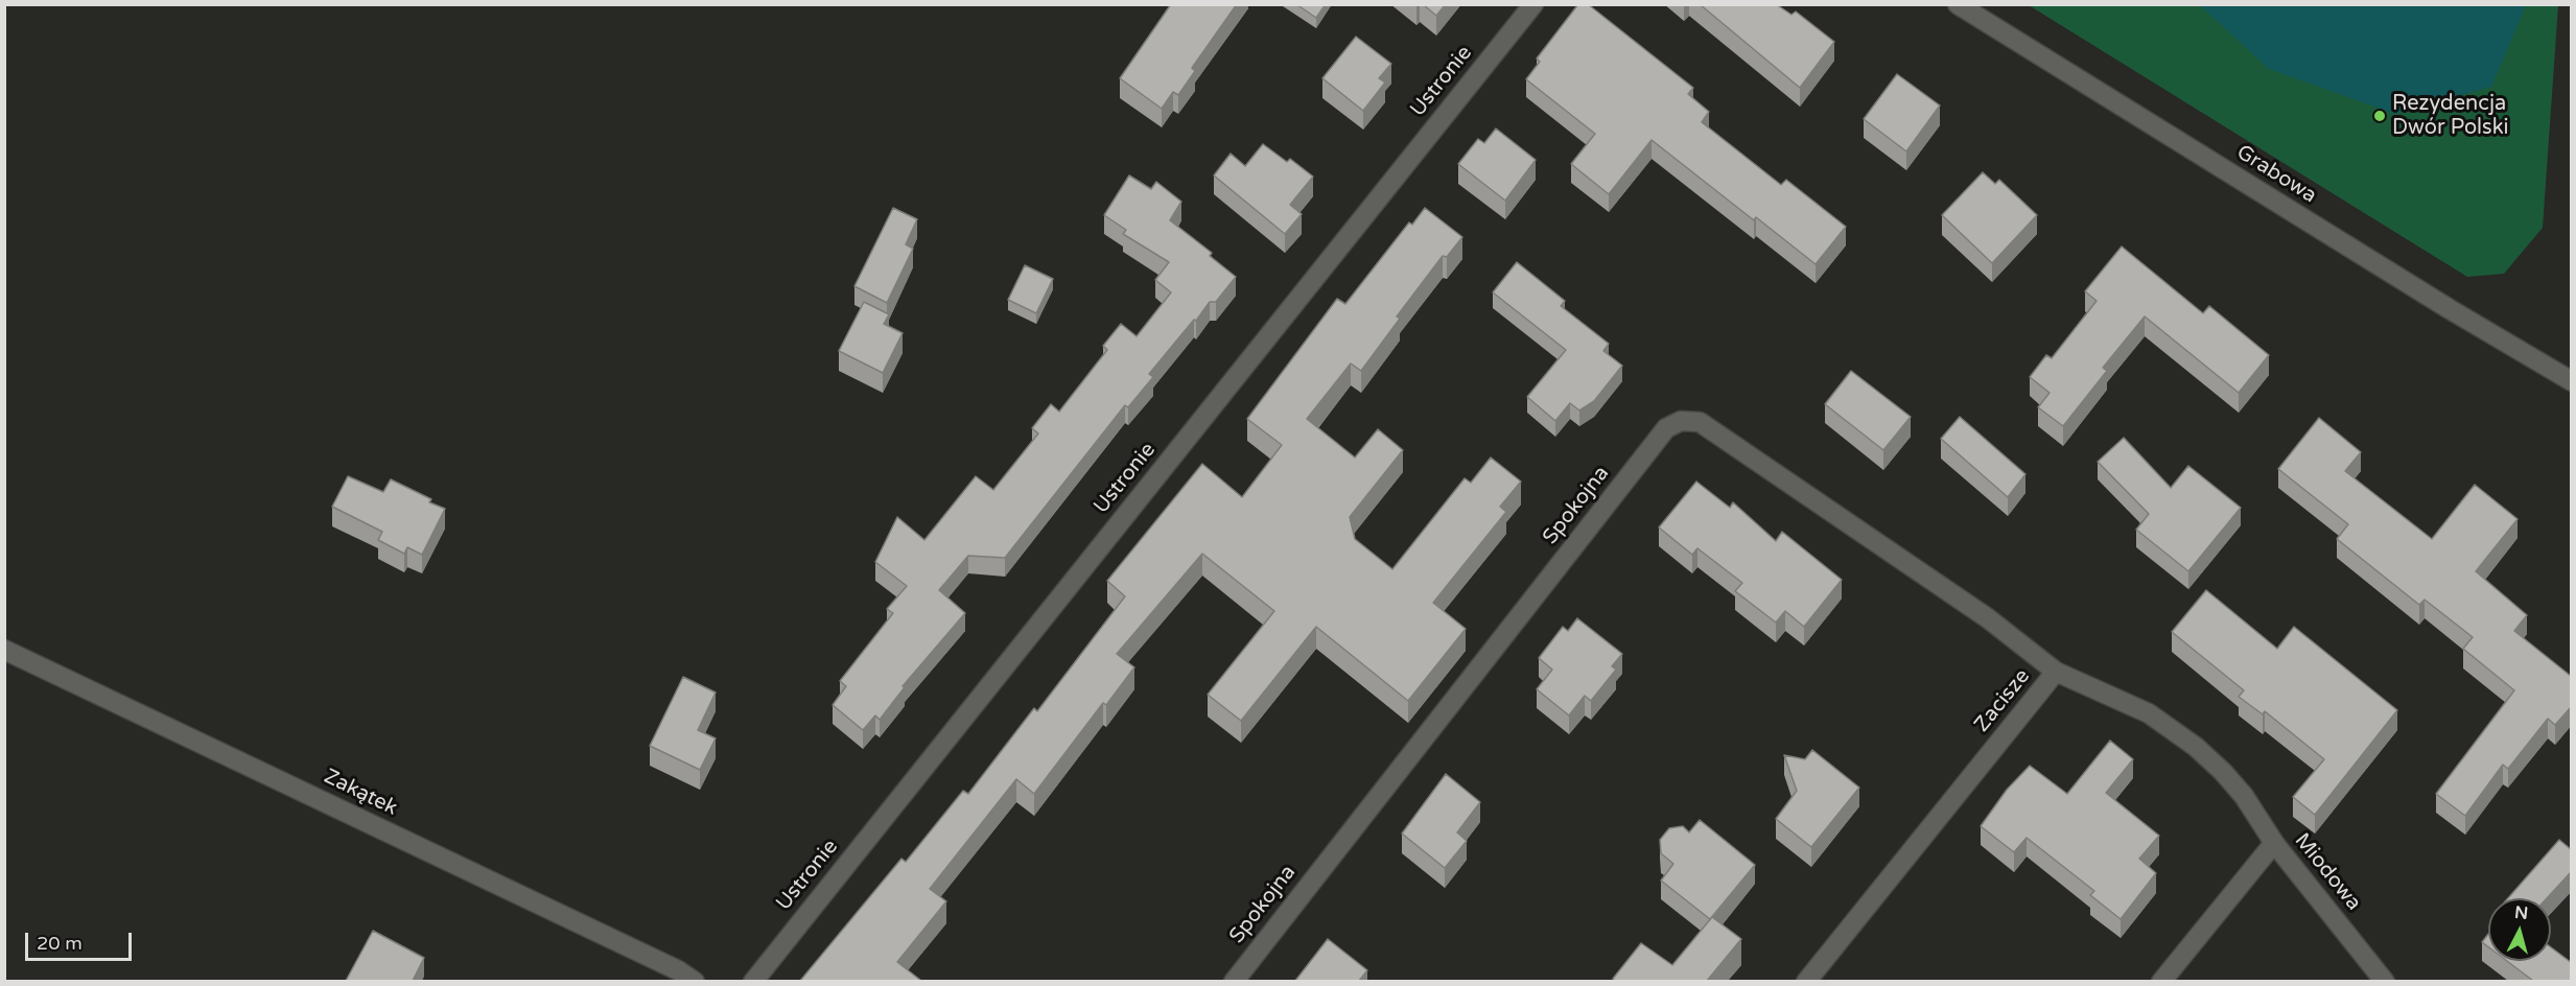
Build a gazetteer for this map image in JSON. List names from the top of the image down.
{
  "streets": {
    "street": [
      "Ustronie",
      "Grabowa",
      "Spokojna",
      "Zacisze",
      "Zakątek",
      "Miodowa"
    ]
  },
  "crossings": [
    ["Spokojna", "Zacisze"],
    ["Zacisze", "Miodowa"]
  ],
  "places": ["Rezydencja Dwór Polski"],
  "scale_bar": "20 m",
  "north": "top"
}
